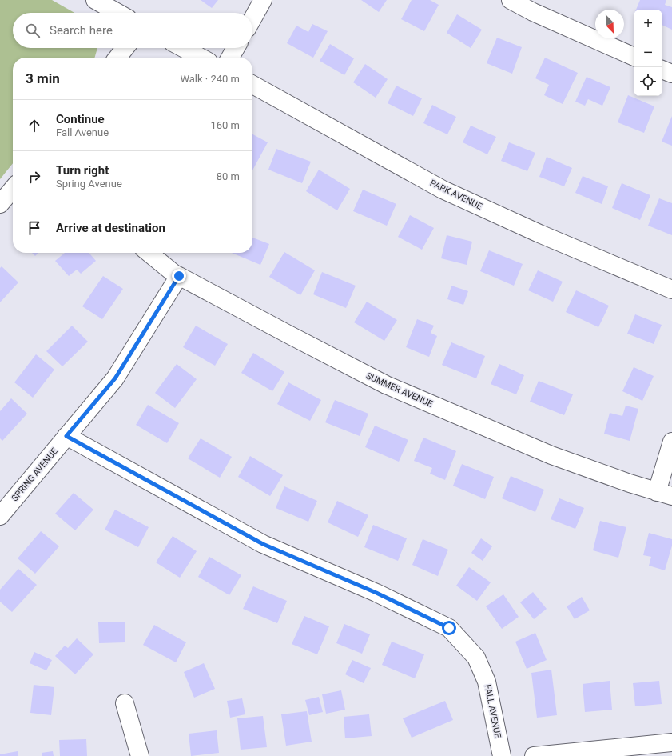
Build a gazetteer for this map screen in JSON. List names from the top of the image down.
{
  "streets": {
    "street": [
      "PARK AVENUE",
      "SUMMER AVENUE",
      "SPRING AVENUE",
      "FALL AVENUE"
    ]
  },
  "crossings": [
    ["SUMMER AVENUE", "SPRING AVENUE"],
    ["SPRING AVENUE", "FALL AVENUE"]
  ],
  "north": "bottom right",
  "page": {
    "map_buttons": ["+", "−"],
    "search": "Search here",
    "heading": ["3 min", "Walk · 240 m"],
    "list": [
      ["Continue", "Fall Avenue", "160 m"],
      ["Turn right", "Spring Avenue", "80 m"],
      "Arrive at destination"
    ]
  }
}
